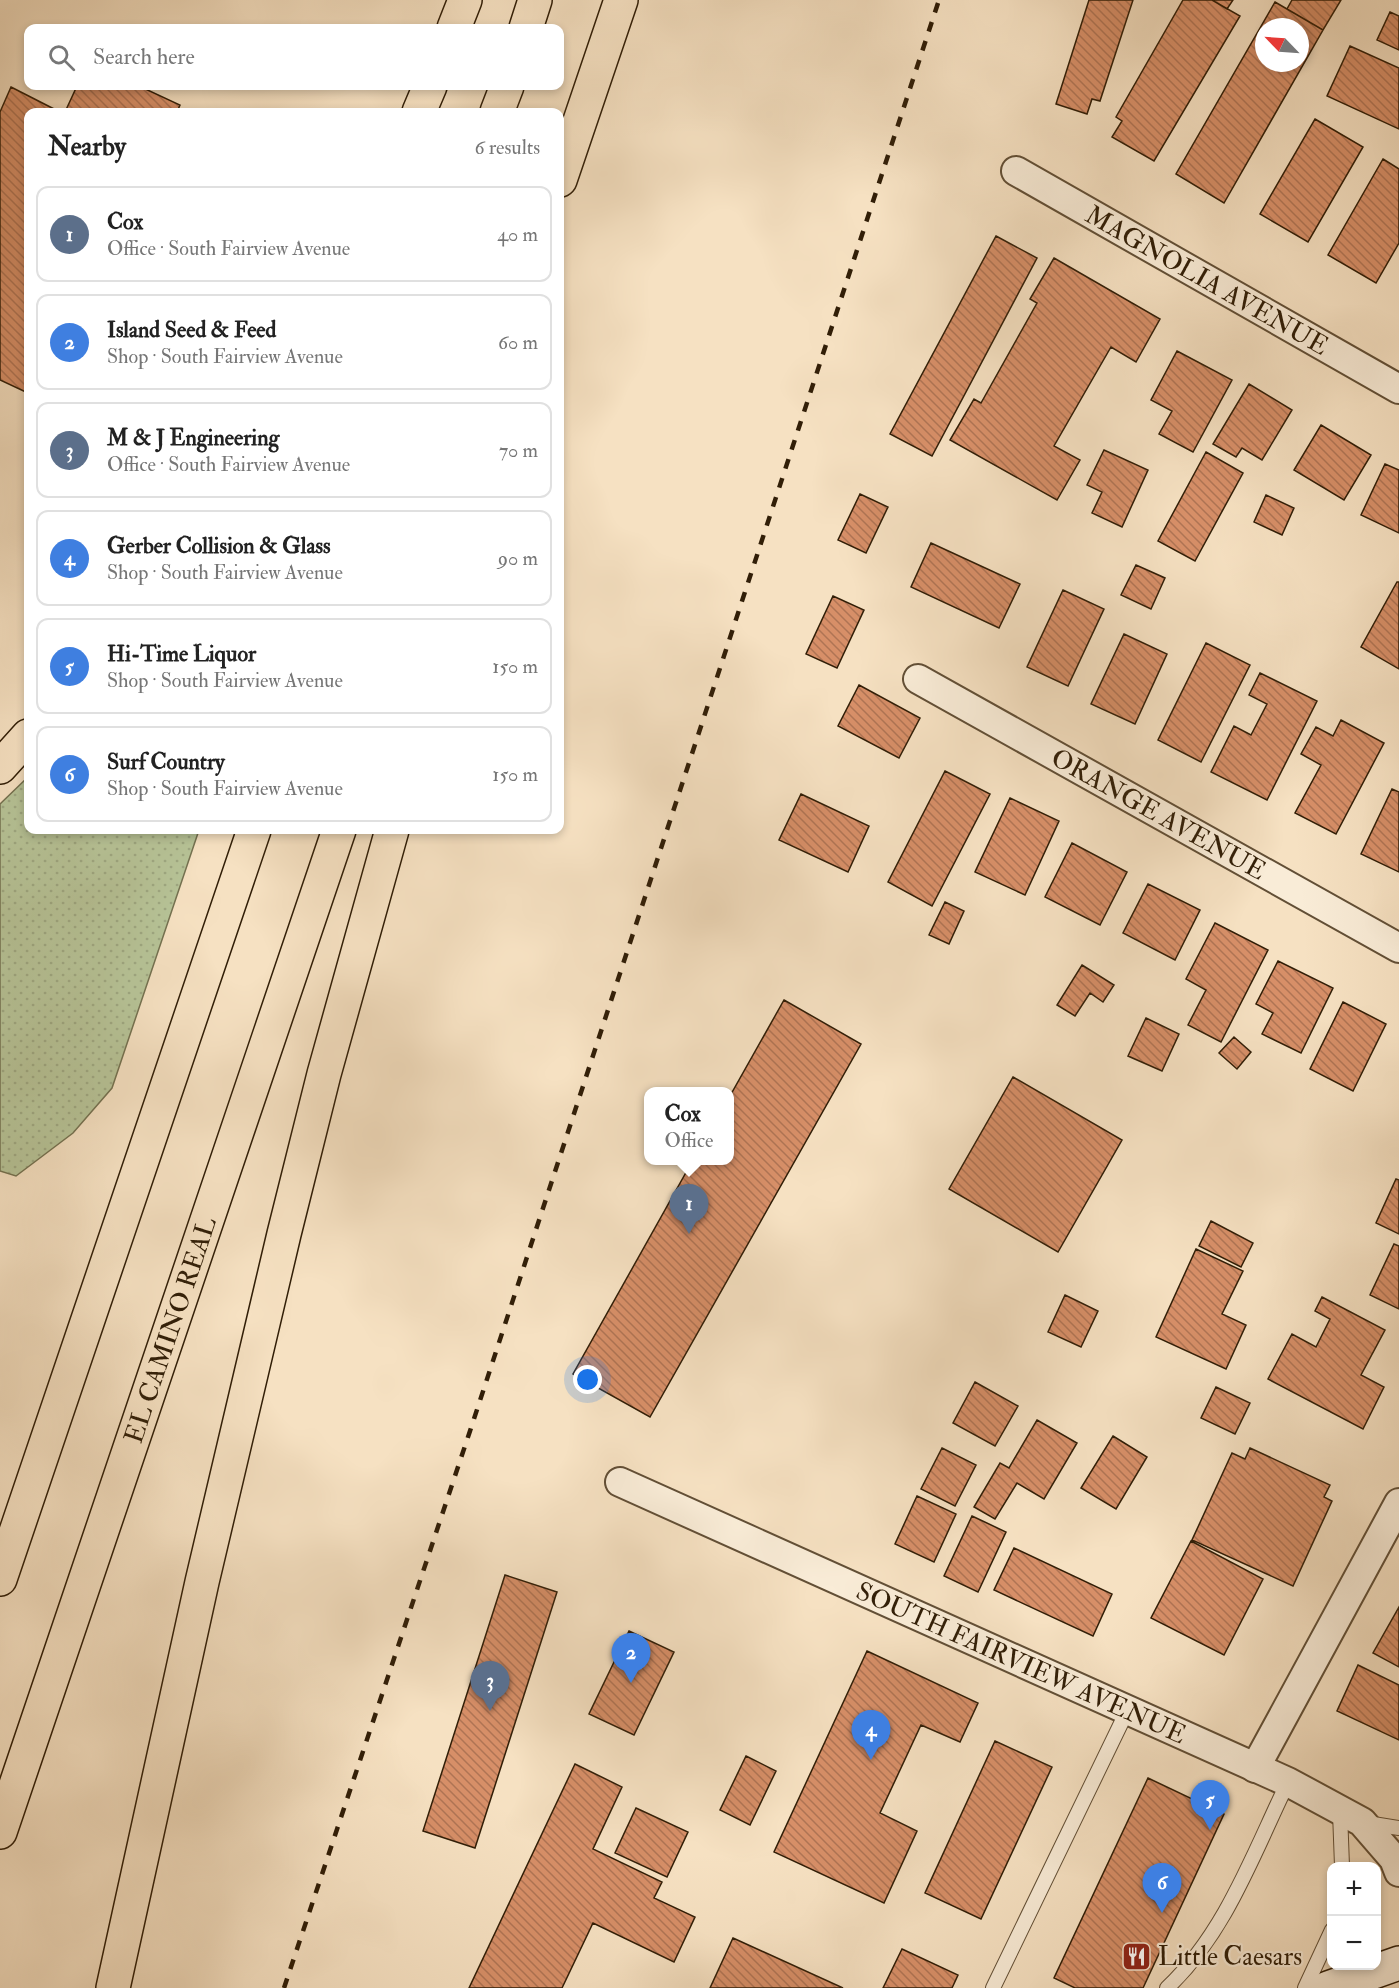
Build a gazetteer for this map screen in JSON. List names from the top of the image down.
{
  "streets": {
    "highway": ["EL CAMINO REAL"],
    "street": ["MAGNOLIA AVENUE", "ORANGE AVENUE", "SOUTH FAIRVIEW AVENUE"]
  },
  "places": {
    "restaurant": ["Little Caesars"]
  },
  "north": "top left",
  "page": {
    "search": "Search here",
    "heading": ["Nearby", "6 results"],
    "list": [
      {
        "mark": "1",
        "name": "Cox",
        "note": "Office · South Fairview Avenue",
        "value": "40 m"
      },
      {
        "mark": "2",
        "name": "Island Seed & Feed",
        "note": "Shop · South Fairview Avenue",
        "value": "60 m"
      },
      {
        "mark": "3",
        "name": "M & J Engineering",
        "note": "Office · South Fairview Avenue",
        "value": "70 m"
      },
      {
        "mark": "4",
        "name": "Gerber Collision & Glass",
        "note": "Shop · South Fairview Avenue",
        "value": "90 m"
      },
      {
        "mark": "5",
        "name": "Hi-Time Liquor",
        "note": "Shop · South Fairview Avenue",
        "value": "150 m"
      },
      {
        "mark": "6",
        "name": "Surf Country",
        "note": "Shop · South Fairview Avenue",
        "value": "150 m"
      }
    ],
    "popup": ["Cox", "Office"],
    "pins": [
      "1",
      "2",
      "3",
      "4",
      "5",
      "6"
    ],
    "map_buttons": ["+", "−"]
  }
}
